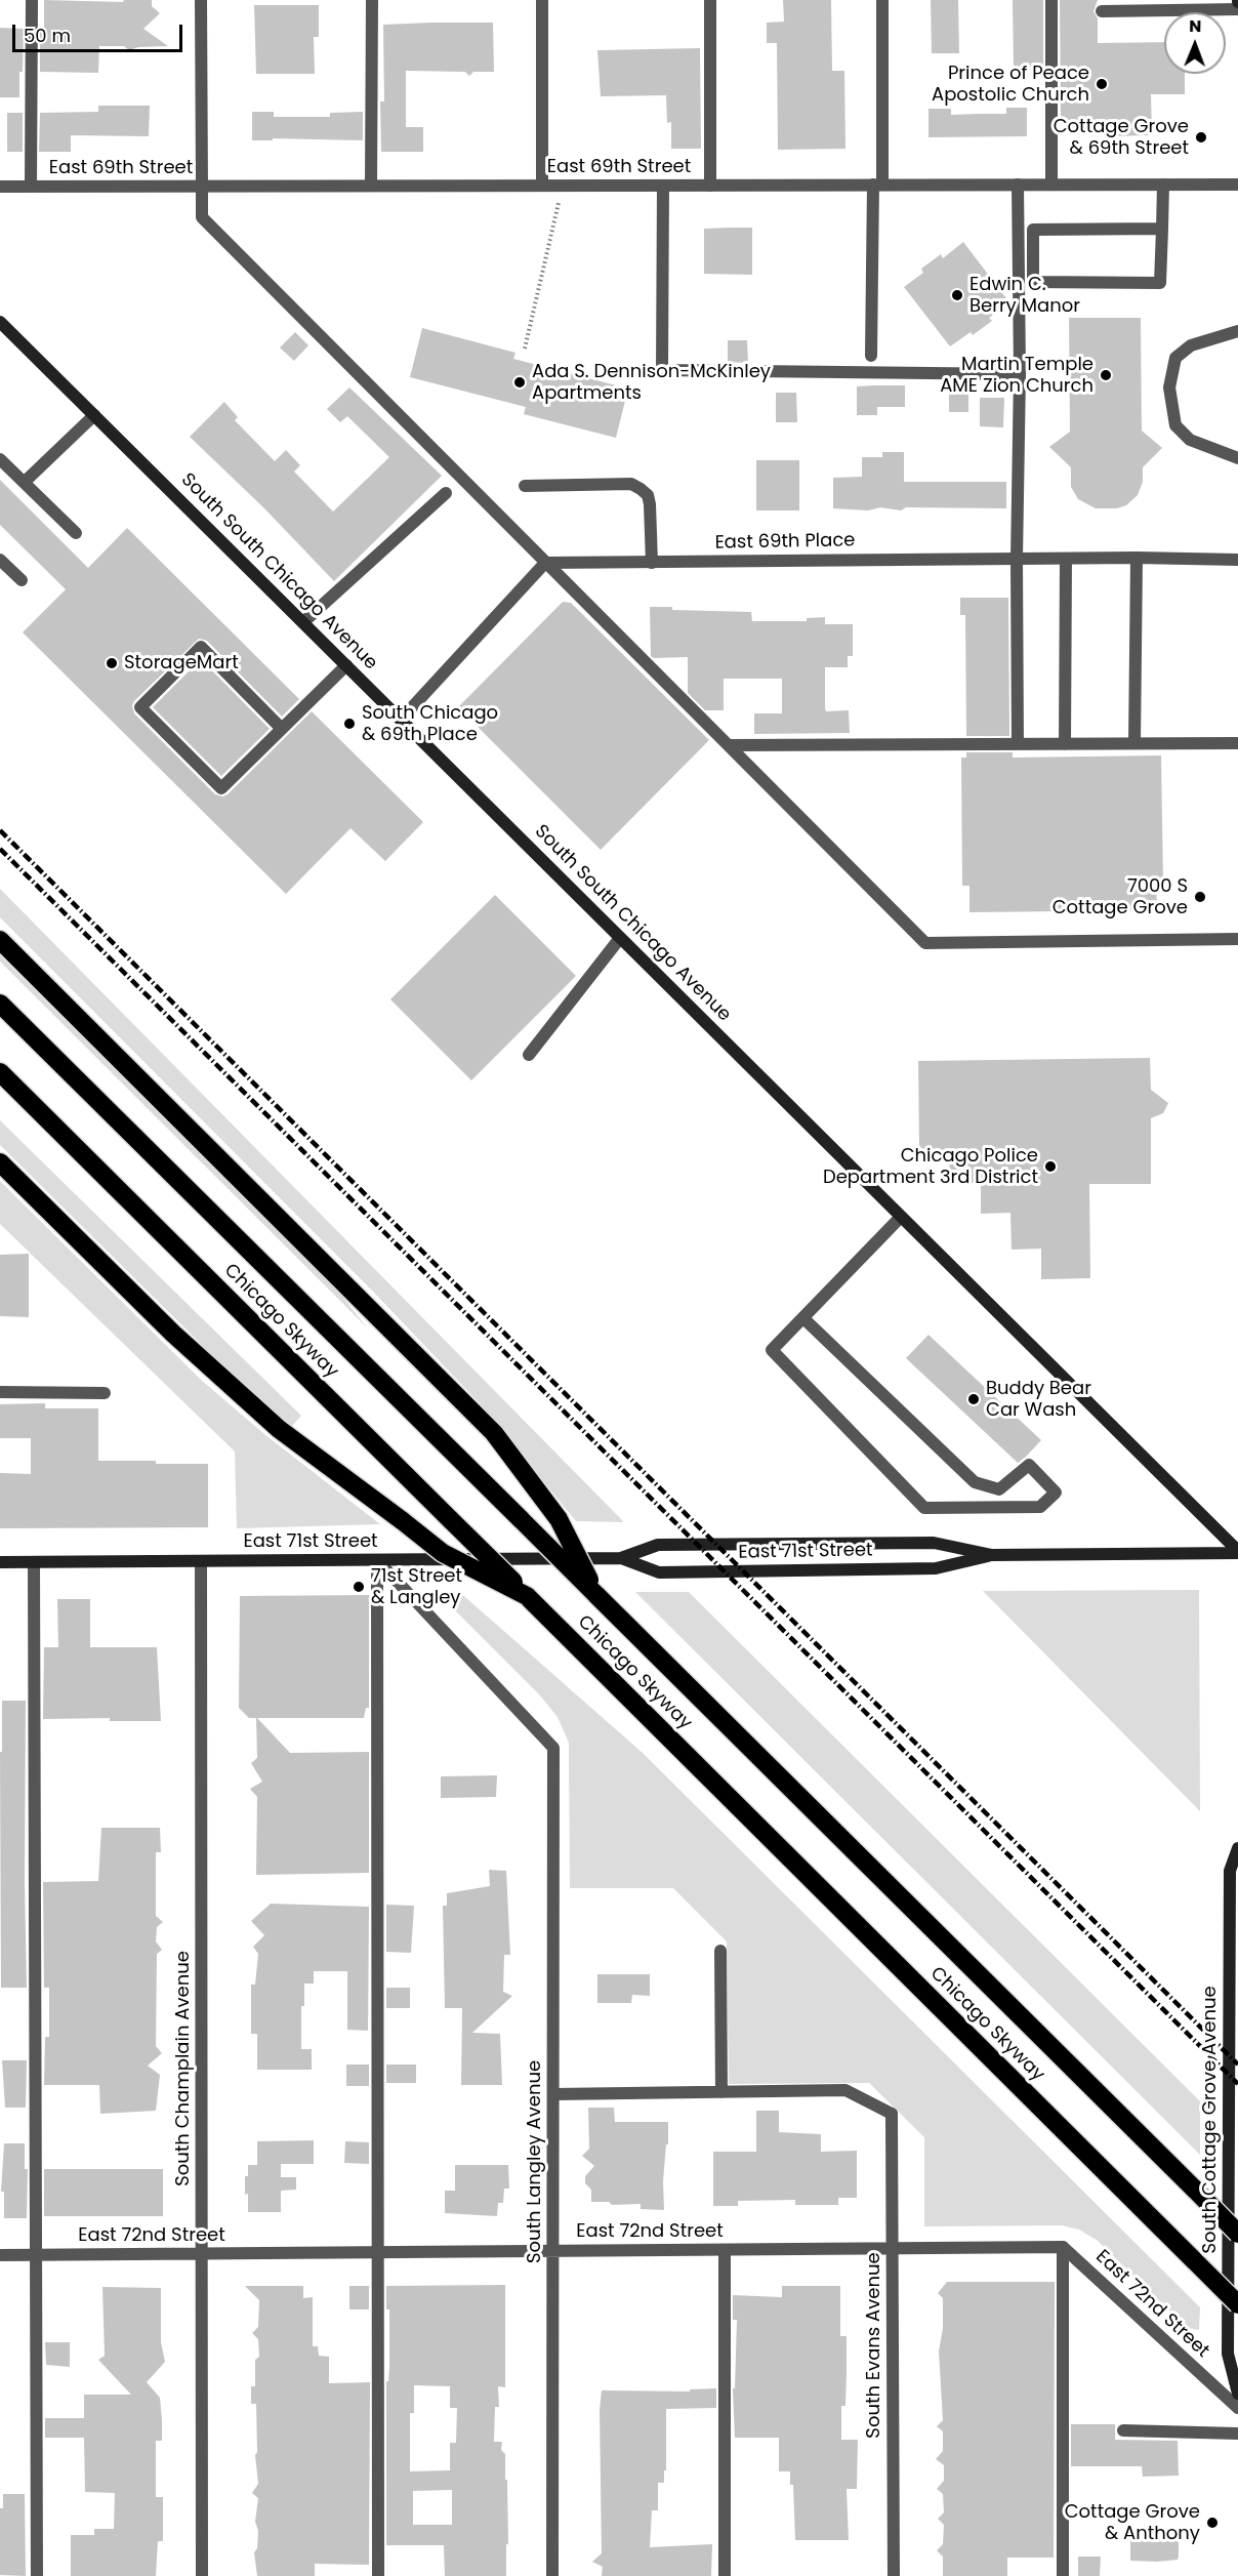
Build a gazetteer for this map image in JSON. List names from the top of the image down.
{
  "streets": {
    "highway": ["Chicago Skyway"],
    "main road": ["South South Chicago Avenue", "East 71st Street", "South Cottage Grove Avenue"],
    "street": [
      "East 69th Street",
      "East 69th Place",
      "South Champlain Avenue",
      "South Langley Avenue",
      "East 72nd Street",
      "South Evans Avenue"
    ]
  },
  "crossings": [
    ["South South Chicago Avenue", "East 71st Street"],
    ["East 71st Street", "South Champlain Avenue"],
    ["East 71st Street", "South Langley Avenue"],
    ["South Champlain Avenue", "East 72nd Street"],
    ["South Langley Avenue", "East 72nd Street"],
    ["East 72nd Street", "South Evans Avenue"]
  ],
  "places": [
    "Prince of Peace Apostolic Church",
    "Cottage Grove & 69th Street",
    "Edwin C. Berry Manor",
    "Martin Temple AME Zion Church",
    "Ada S. Dennison-McKinley Apartments",
    "StorageMart",
    "South Chicago & 69th Place",
    "7000 S Cottage Grove",
    "Chicago Police Department 3rd District",
    "Buddy Bear Car Wash",
    "71st Street & Langley",
    "Cottage Grove & Anthony"
  ],
  "scale_bar": "50 m",
  "north": "top"
}
